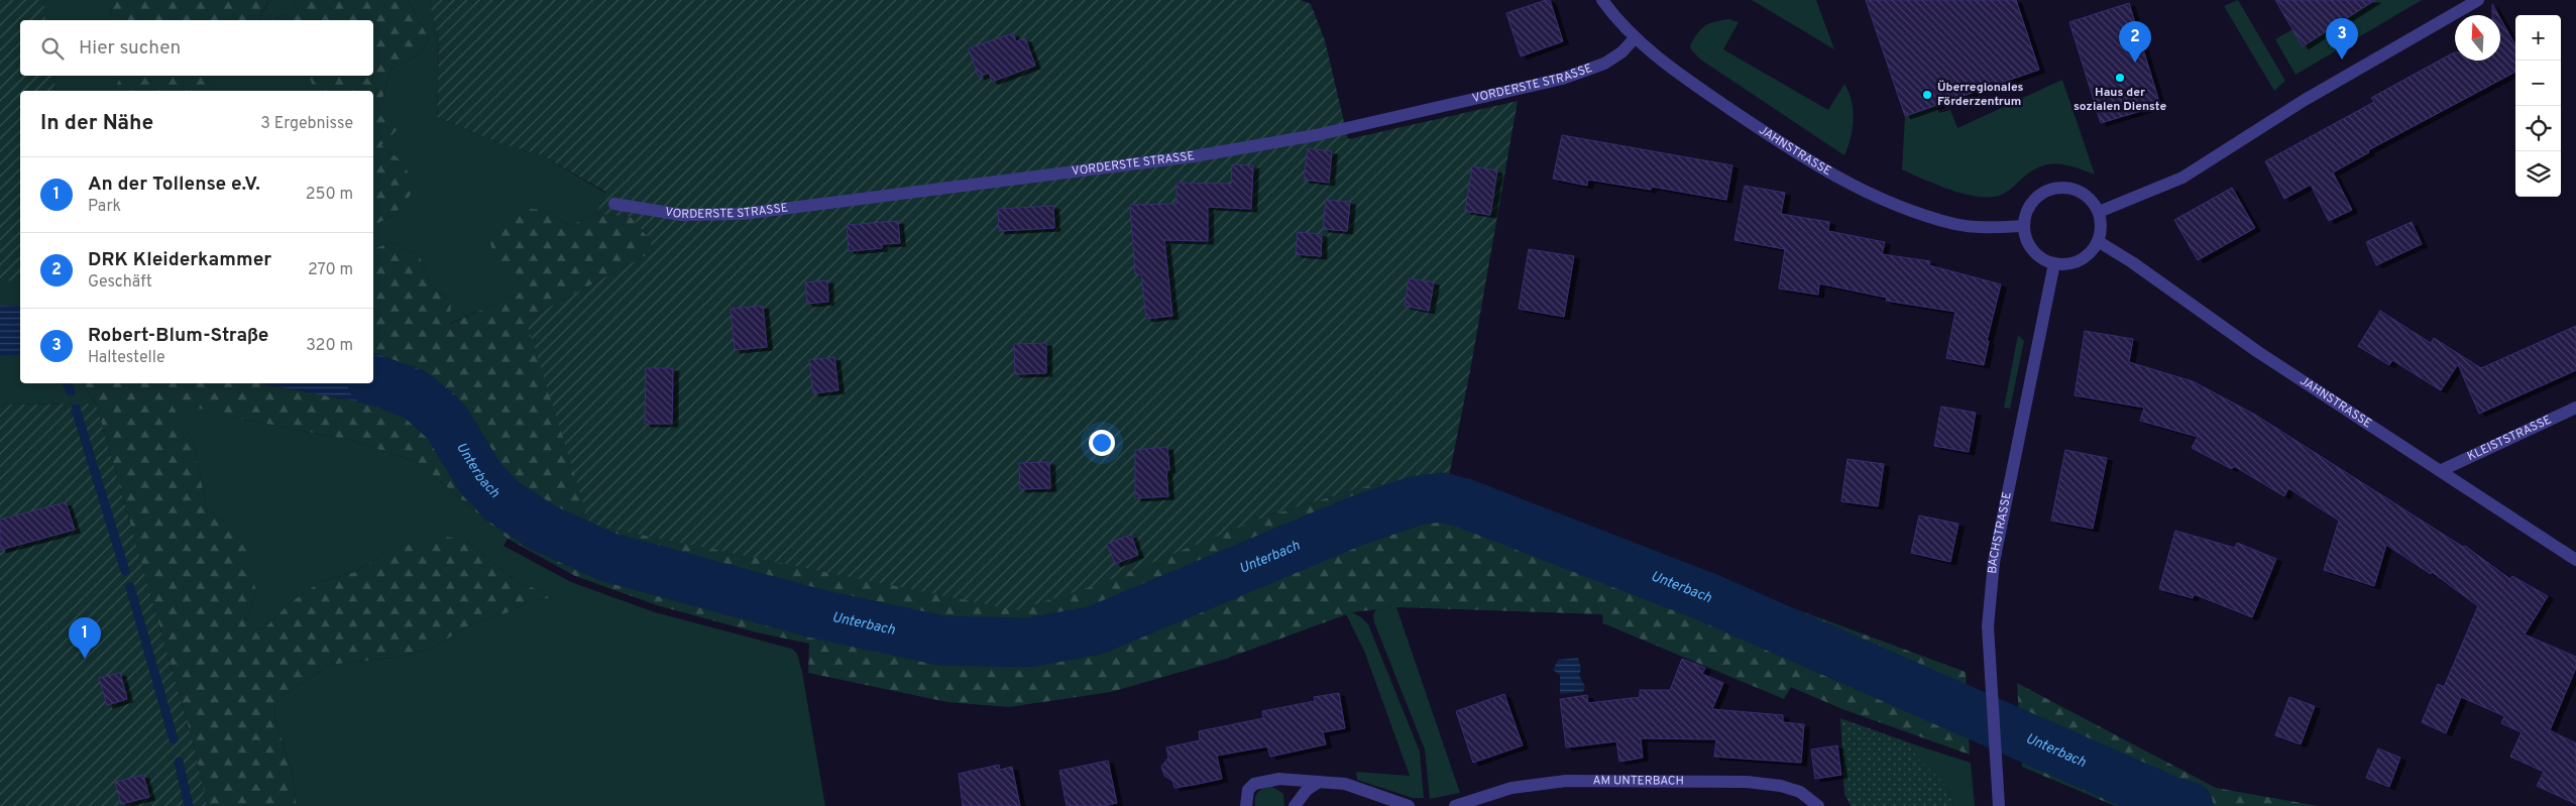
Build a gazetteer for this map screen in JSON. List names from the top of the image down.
{
  "streets": {
    "street": [
      "VORDERSTE STRASSE",
      "JAHNSTRASSE",
      "KLEISTSTRASSE",
      "BACHSTRASSE",
      "AM UNTERBACH"
    ]
  },
  "crossings": [
    ["VORDERSTE STRASSE", "JAHNSTRASSE"],
    ["JAHNSTRASSE", "KLEISTSTRASSE"],
    ["JAHNSTRASSE", "BACHSTRASSE"]
  ],
  "water": ["Unterbach"],
  "places": ["Haus der sozialen Dienste", "Überregionales Förderzentrum"],
  "north": "top",
  "page": {
    "map_buttons": ["+", "−"],
    "pins": ["3", "2", "1"],
    "search": "Hier suchen",
    "heading": ["In der Nähe", "3 Ergebnisse"],
    "list": [
      {
        "mark": "1",
        "name": "An der Tollense e.V.",
        "note": "Park",
        "value": "250 m"
      },
      {
        "mark": "2",
        "name": "DRK Kleiderkammer",
        "note": "Geschäft",
        "value": "270 m"
      },
      {
        "mark": "3",
        "name": "Robert-Blum-Straße",
        "note": "Haltestelle",
        "value": "320 m"
      }
    ]
  }
}
